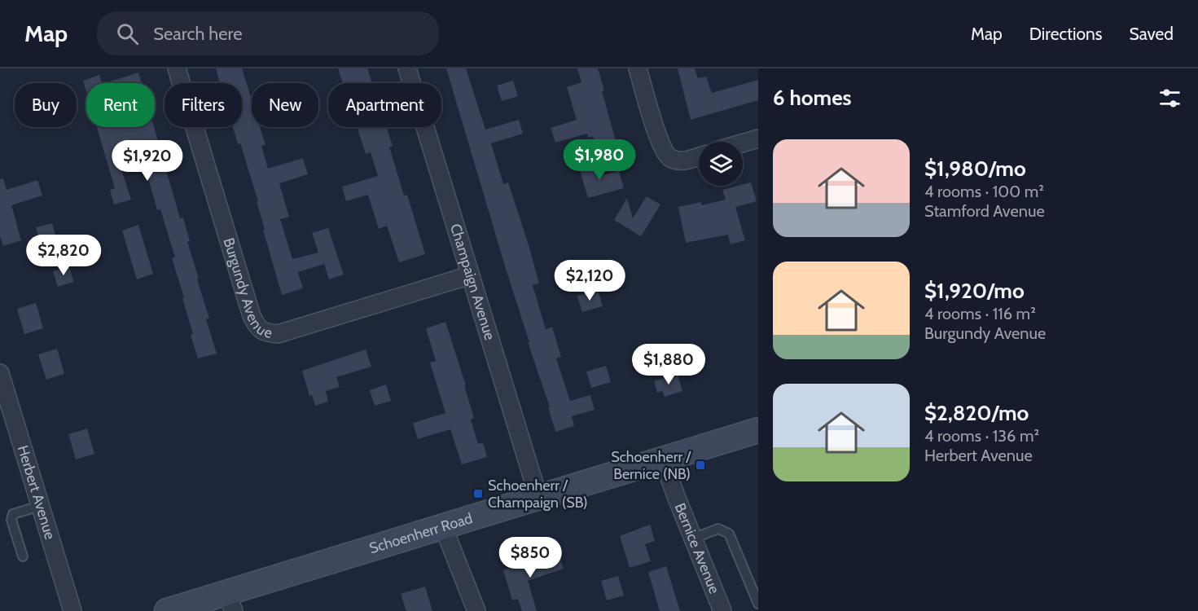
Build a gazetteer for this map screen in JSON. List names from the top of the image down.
{
  "streets": {
    "main road": ["Schoenherr Road"],
    "street": [
      "Burgundy Avenue",
      "Champaign Avenue",
      "Herbert Avenue",
      "Bernice Avenue"
    ]
  },
  "crossings": [
    ["Burgundy Avenue", "Champaign Avenue"],
    ["Champaign Avenue", "Schoenherr Road"],
    ["Schoenherr Road", "Bernice Avenue"]
  ],
  "places": {
    "transit": ["Schoenherr / Bernice (NB)", "Schoenherr / Champaign (SB)"]
  },
  "page": {
    "header": "Map",
    "search": "Search here",
    "nav": ["Map", "Directions", "Saved"],
    "heading": "6 homes",
    "chip": [
      "Buy",
      "Rent",
      "Filters",
      "New",
      "Apartment"
    ],
    "list": [
      {
        "name": "$1,980/mo",
        "note": "4 rooms · 100 m² · Stamford Avenue"
      },
      {
        "name": "$1,920/mo",
        "note": "4 rooms · 116 m² · Burgundy Avenue"
      },
      {
        "name": "$2,820/mo",
        "note": "4 rooms · 136 m² · Herbert Avenue"
      }
    ],
    "price": [
      "$1,980",
      "$1,920",
      "$2,820",
      "$2,120",
      "$1,880",
      "$850"
    ]
  }
}
